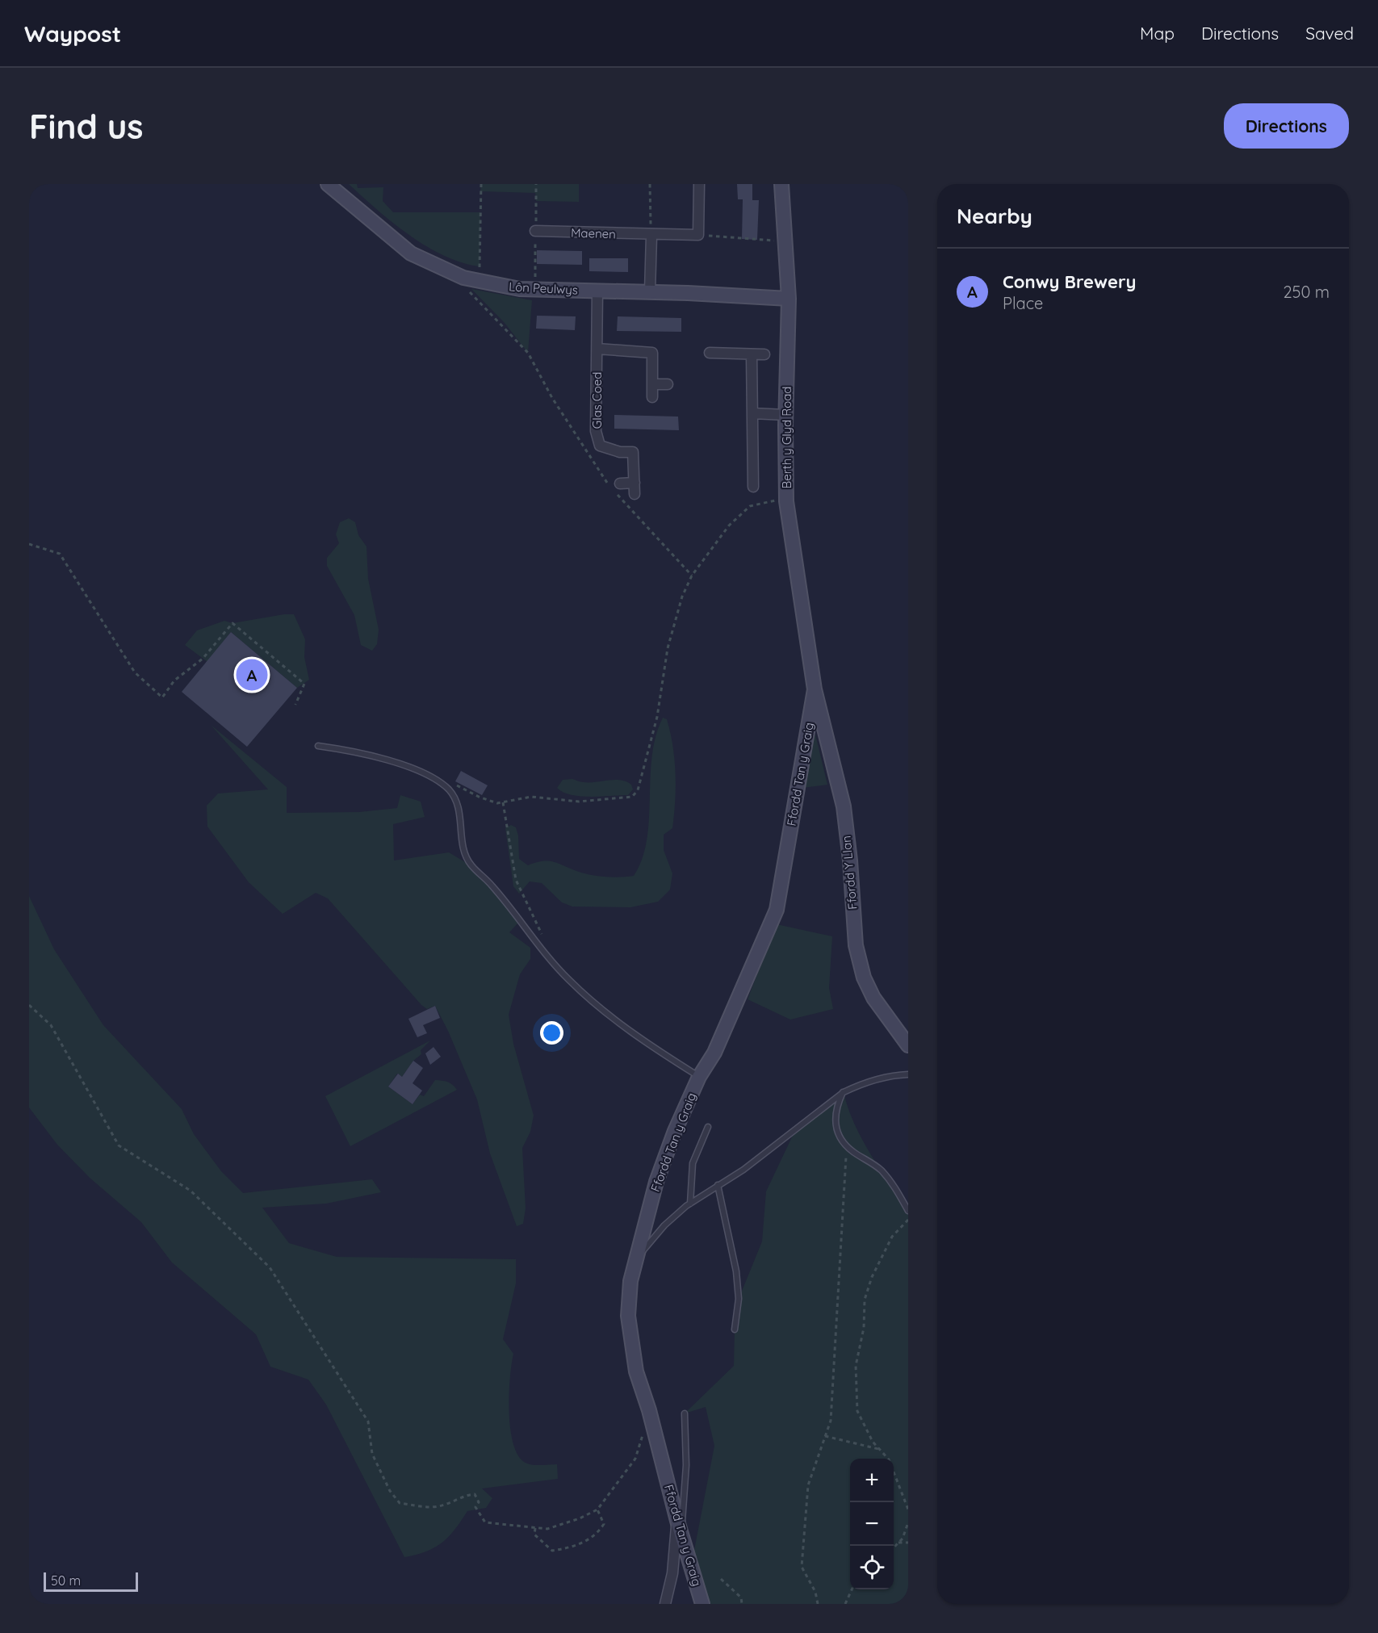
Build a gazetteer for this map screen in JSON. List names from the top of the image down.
{
  "streets": {
    "street": [
      "Maenen",
      "Lôn Peulwys",
      "Glas Coed",
      "Berth y Glyd Road",
      "Ffordd Tan y Graig",
      "Ffordd Y Llan"
    ]
  },
  "crossings": [
    ["Lôn Peulwys", "Glas Coed"],
    ["Lôn Peulwys", "Berth y Glyd Road"],
    ["Berth y Glyd Road", "Ffordd Tan y Graig"],
    ["Berth y Glyd Road", "Ffordd Y Llan"],
    ["Ffordd Tan y Graig", "Ffordd Y Llan"]
  ],
  "scale_bar": "50 m",
  "page": {
    "header": "Waypost",
    "nav": ["Map", "Directions", "Saved"],
    "buttons": "Directions",
    "title": "Find us",
    "heading": "Nearby",
    "list": [
      {
        "mark": "A",
        "name": "Conwy Brewery",
        "note": "Place",
        "value": "250 m"
      }
    ],
    "pins": "A",
    "map_buttons": ["+", "−"],
    "scale": "50 m"
  }
}
